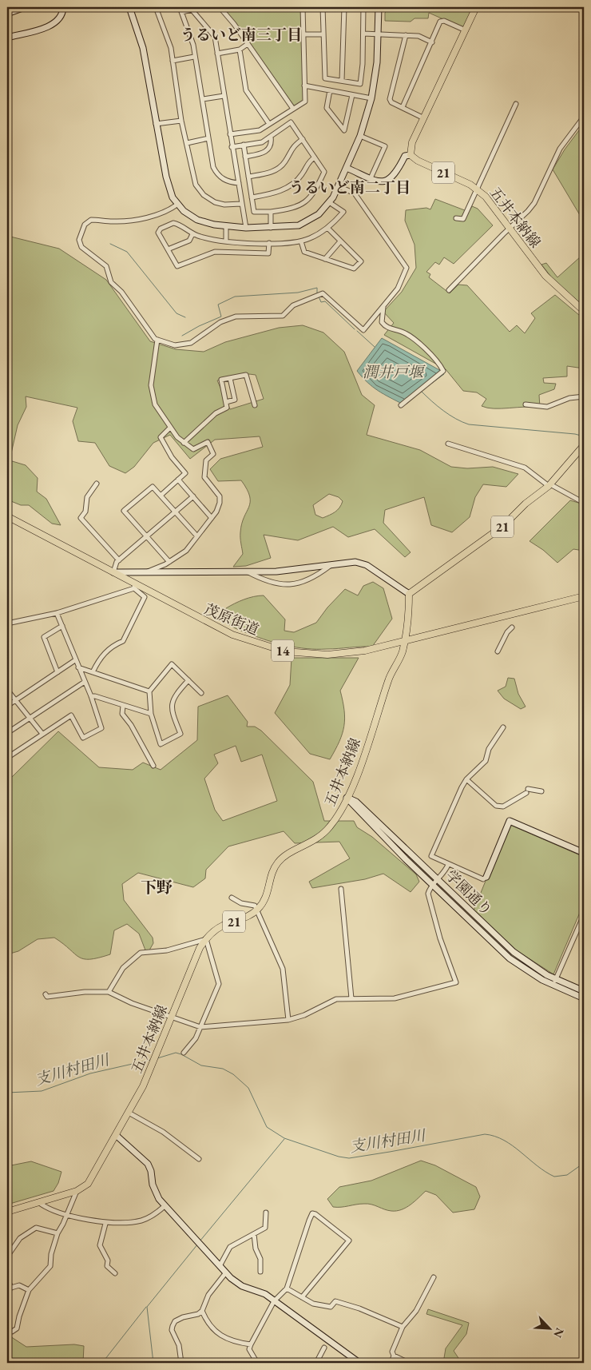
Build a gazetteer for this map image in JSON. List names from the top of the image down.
{
  "streets": {
    "main road": [
      "21",
      "五井本納線",
      "茂原街道",
      "14"
    ],
    "street": ["学園通り"]
  },
  "crossings": [
    ["21", "五井本納線"],
    ["五井本納線", "茂原街道"],
    ["五井本納線", "学園通り"]
  ],
  "districts": ["うるいど南三丁目", "うるいど南二丁目", "下野"],
  "water": ["潤井戸堰", "支川村田川"],
  "north": "bottom right"
}
